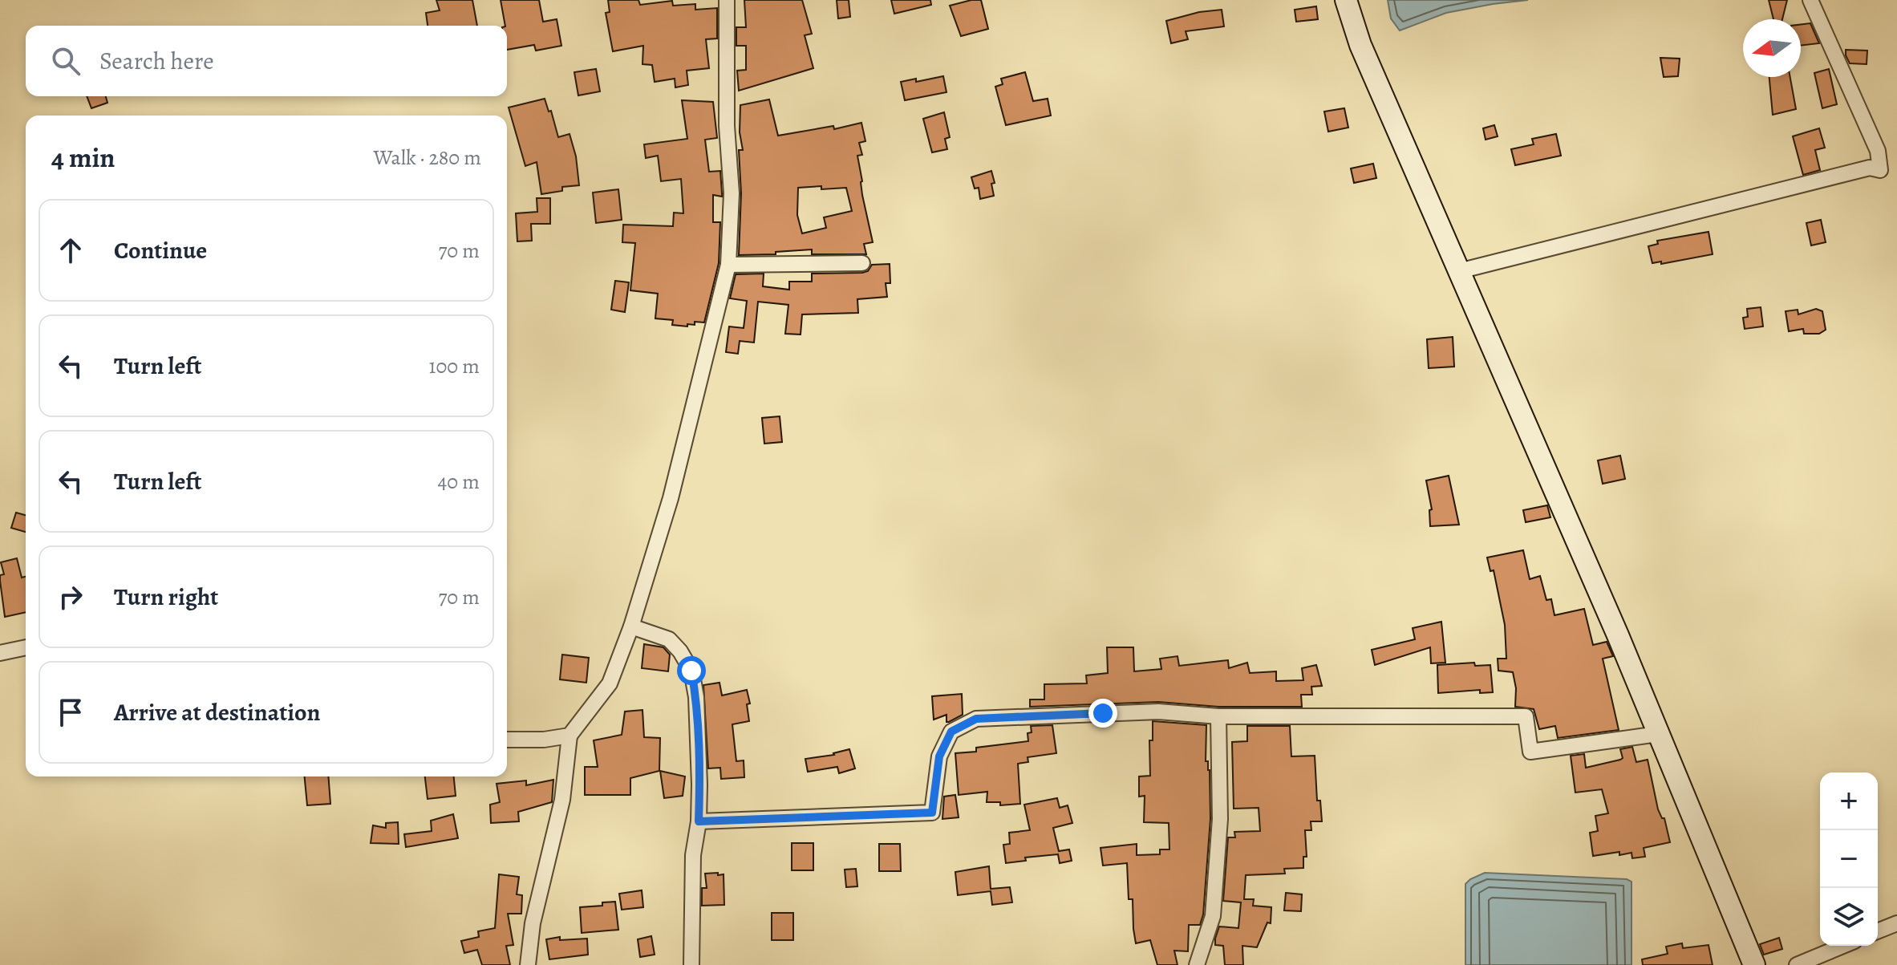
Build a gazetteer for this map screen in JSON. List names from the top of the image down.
{
  "north": "left",
  "page": {
    "search": "Search here",
    "heading": ["4 min", "Walk · 280 m"],
    "list": [
      ["Continue", "70 m"],
      ["Turn left", "100 m"],
      ["Turn left", "40 m"],
      ["Turn right", "70 m"],
      "Arrive at destination"
    ],
    "map_buttons": ["+", "−"]
  }
}
